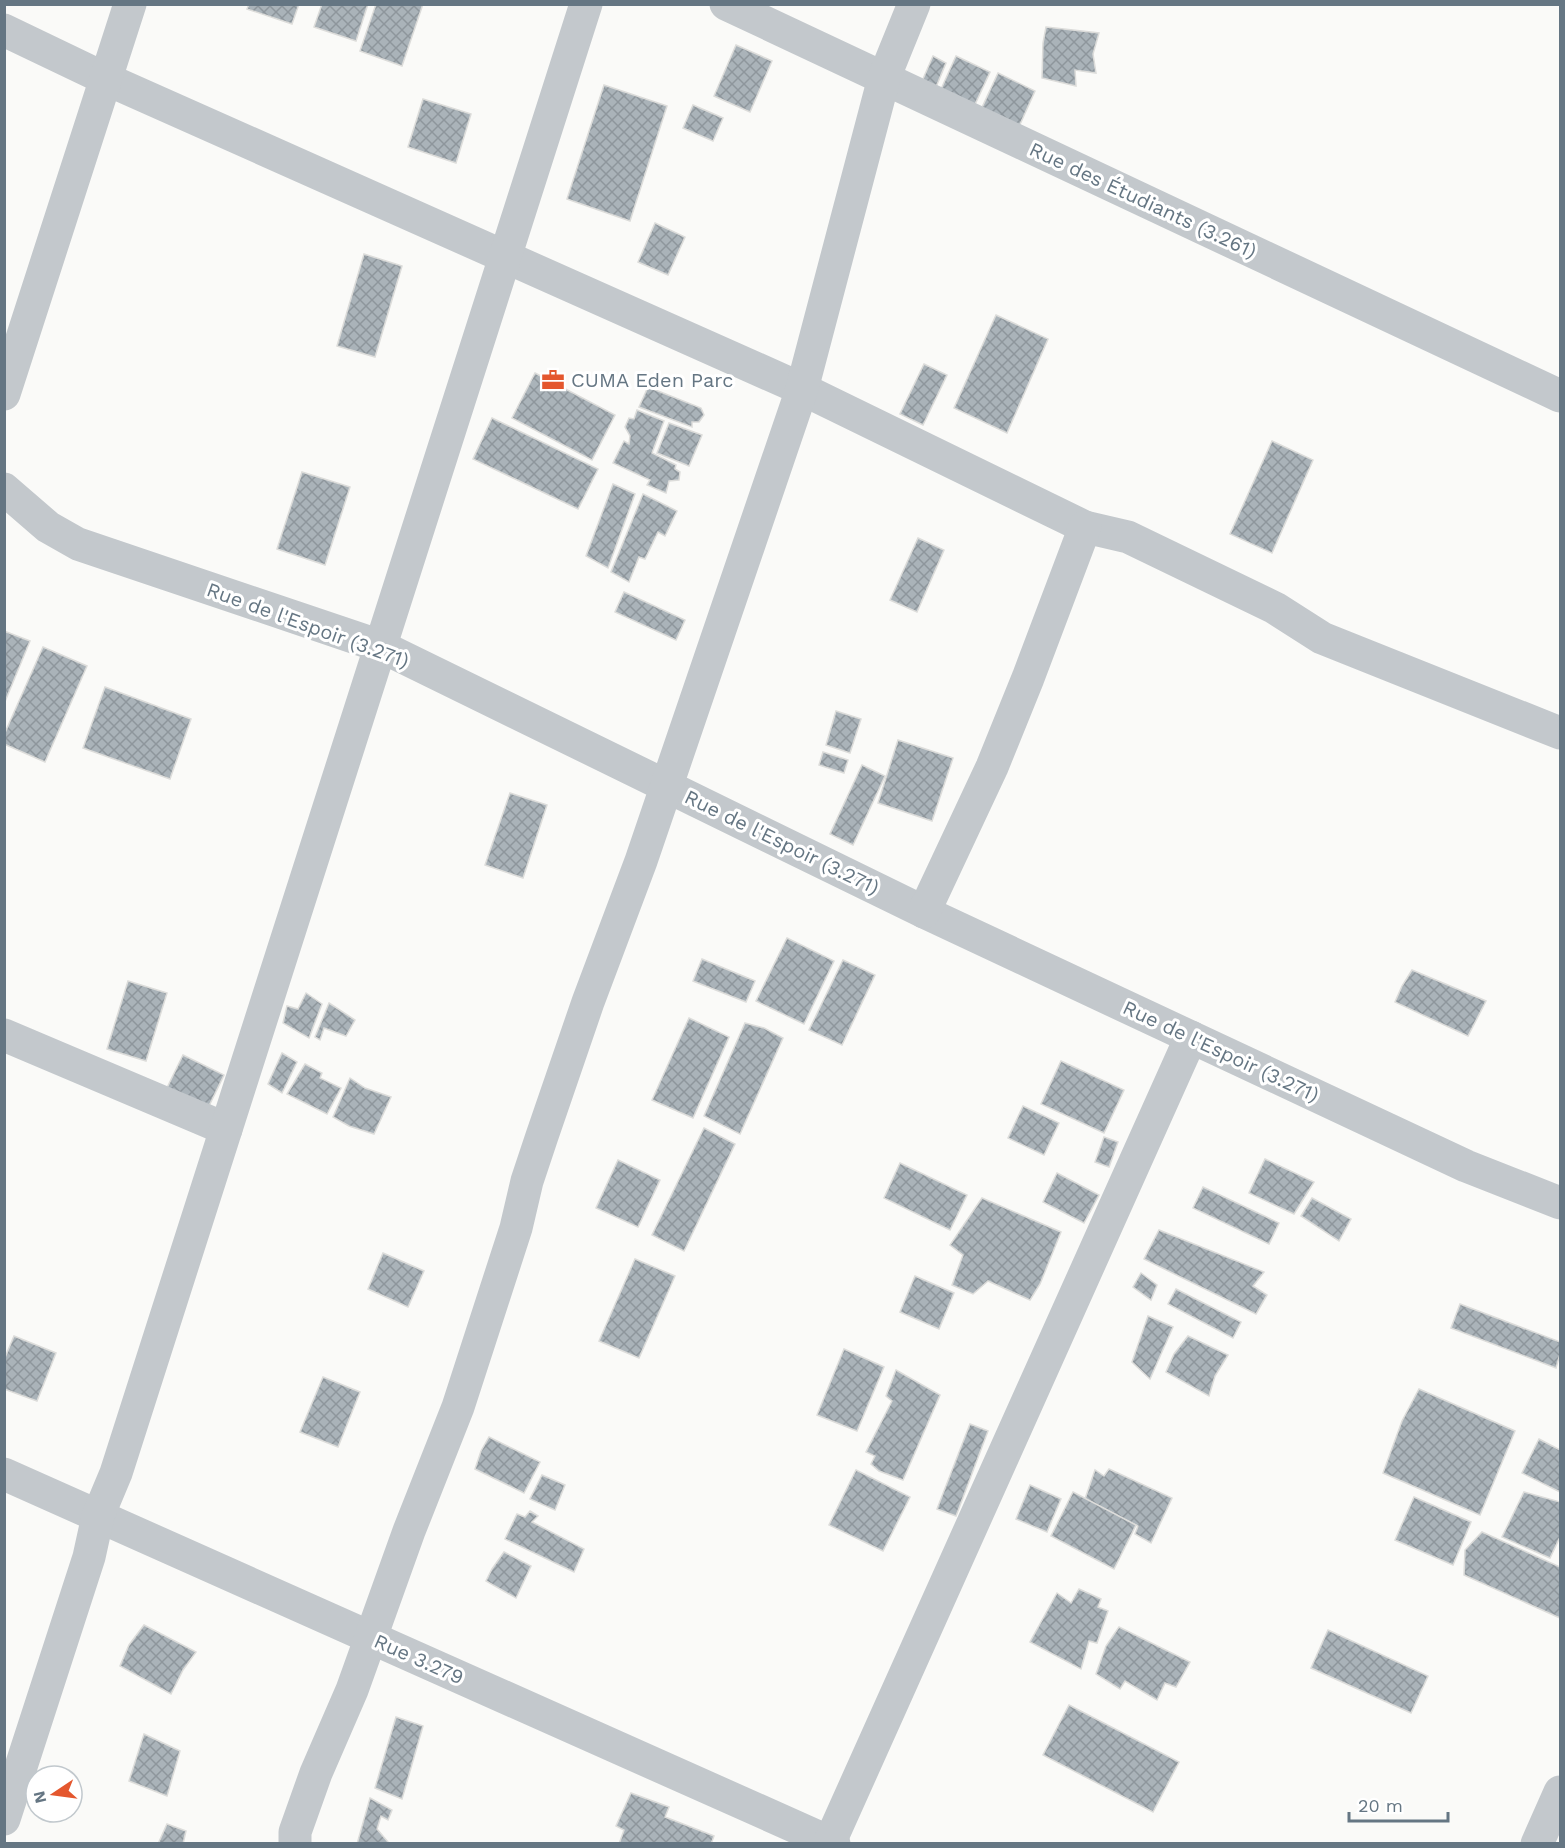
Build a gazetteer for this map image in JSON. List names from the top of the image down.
{
  "streets": {
    "street": ["Rue des Étudiants (3.261)", "Rue de l'Espoir (3.271)", "Rue 3.279"]
  },
  "places": {
    "office": ["CUMA Eden Parc"]
  },
  "scale_bar": "20 m",
  "north": "left"
}
